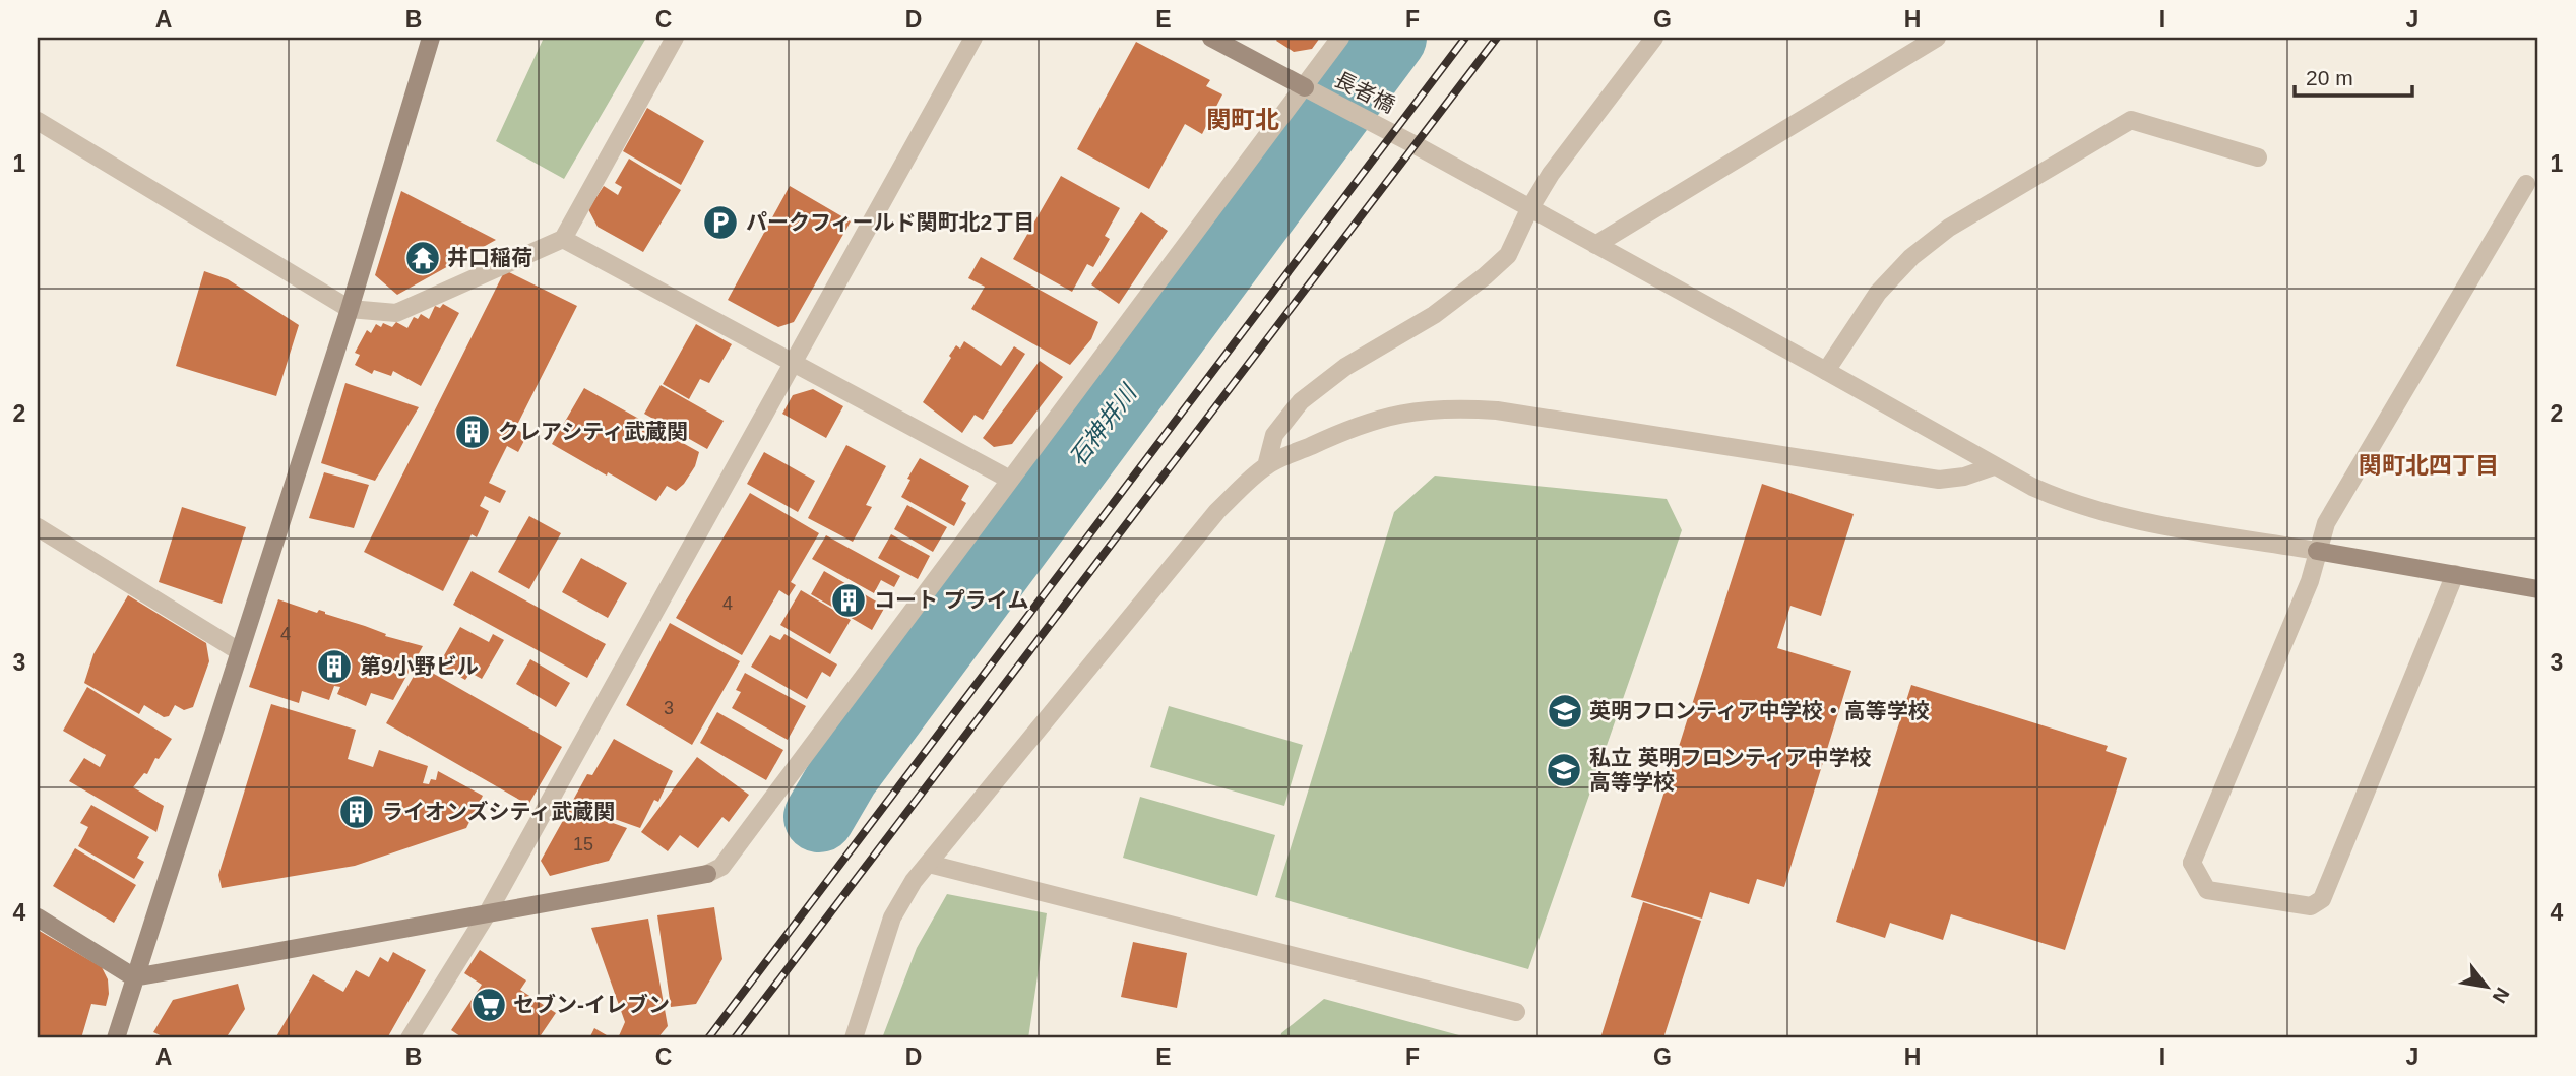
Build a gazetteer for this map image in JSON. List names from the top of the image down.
{
  "streets": {
    "street": ["長者橋"]
  },
  "districts": ["関町北", "関町北四丁目"],
  "water": ["石神井川"],
  "places": {
    "parking": ["パークフィールド関町北2丁目"],
    "temple": ["井口稲荷"],
    "building": [
      "クレアシティ武蔵関",
      "コート プライム",
      "第9小野ビル",
      "ライオンズシティ武蔵関"
    ],
    "school or university": ["英明フロンティア中学校・高等学校", "私立 英明フロンティア中学校 高等学校"],
    "supermarket": ["セブン-イレブン"]
  },
  "house_numbers": [
    "4",
    "4",
    "3",
    "15"
  ],
  "scale_bar": "20 m",
  "north": "bottom right",
  "grid": {
    "columns": [
      "A",
      "B",
      "C",
      "D",
      "E",
      "F",
      "G",
      "H",
      "I",
      "J"
    ],
    "rows": [
      "1",
      "2",
      "3",
      "4"
    ]
  }
}
